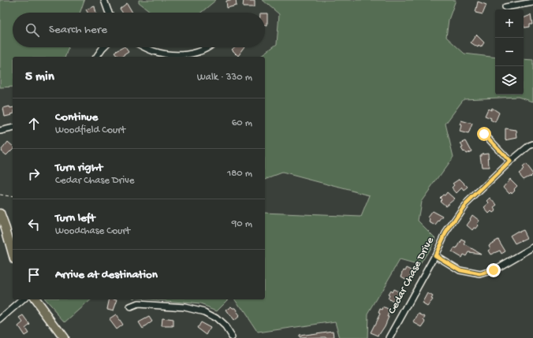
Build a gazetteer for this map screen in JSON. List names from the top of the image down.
{
  "streets": {
    "street": ["Cedar Chase Drive"]
  },
  "page": {
    "map_buttons": ["+", "−"],
    "search": "Search here",
    "heading": ["5 min", "Walk · 330 m"],
    "list": [
      ["Continue", "Woodfield Court", "60 m"],
      ["Turn right", "Cedar Chase Drive", "180 m"],
      ["Turn left", "Woodchase Court", "90 m"],
      "Arrive at destination"
    ]
  }
}
